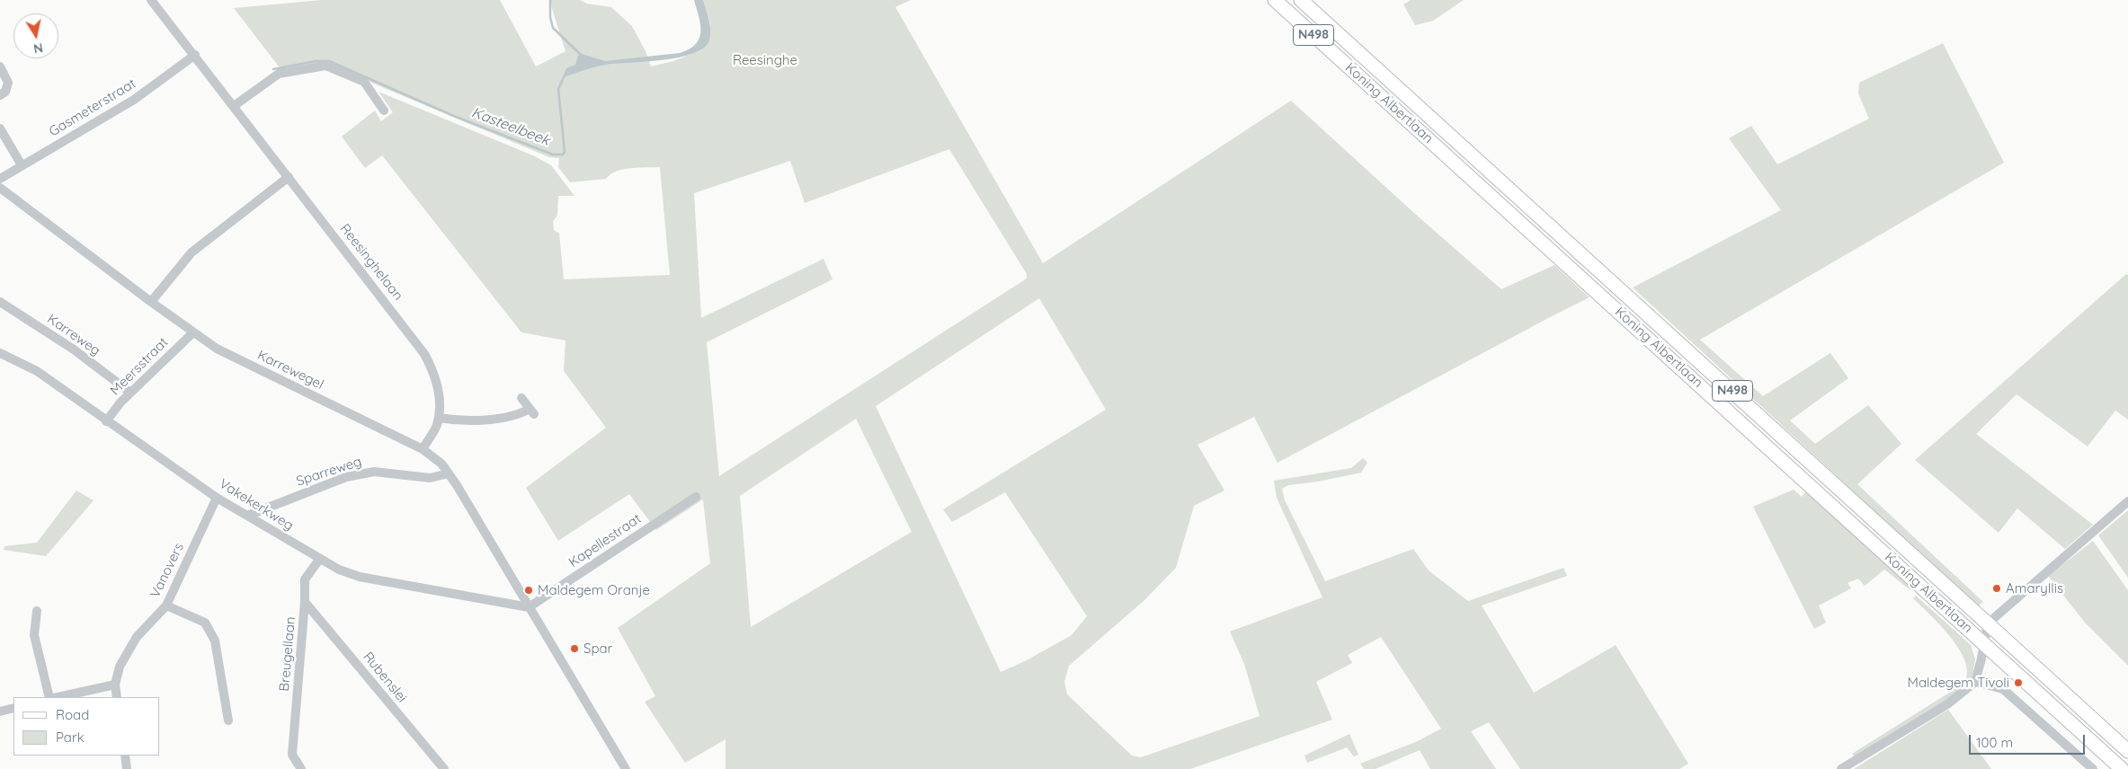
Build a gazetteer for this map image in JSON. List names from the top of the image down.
{
  "streets": {
    "main road": ["N498", "Koning Albertlaan"],
    "street": [
      "Gasmeterstraat",
      "Reesinghelaan",
      "Karreweg",
      "Meersstraat",
      "Karrewegel",
      "Sparreweg",
      "Vakekerkweg",
      "Kapellestraat",
      "Vanovers",
      "Breugellaan",
      "Rubenslei"
    ]
  },
  "crossings": [
    ["Gasmeterstraat", "Reesinghelaan"],
    ["Reesinghelaan", "Karrewegel"],
    ["Karreweg", "Meersstraat"],
    ["Meersstraat", "Karrewegel"],
    ["Meersstraat", "Vakekerkweg"],
    ["Karrewegel", "Sparreweg"],
    ["Karrewegel", "Vakekerkweg"],
    ["Karrewegel", "Kapellestraat"],
    ["Sparreweg", "Vakekerkweg"],
    ["Vakekerkweg", "Kapellestraat"],
    ["Vakekerkweg", "Vanovers"],
    ["Vakekerkweg", "Breugellaan"],
    ["Breugellaan", "Rubenslei"]
  ],
  "water": ["Kasteelbeek"],
  "parks": ["Reesinghe"],
  "places": [
    "Amaryllis",
    "Maldegem Oranje",
    "Spar",
    "Maldegem Tivoli"
  ],
  "legend": ["Road", "Park"],
  "scale_bar": "100 m",
  "north": "bottom"
}
